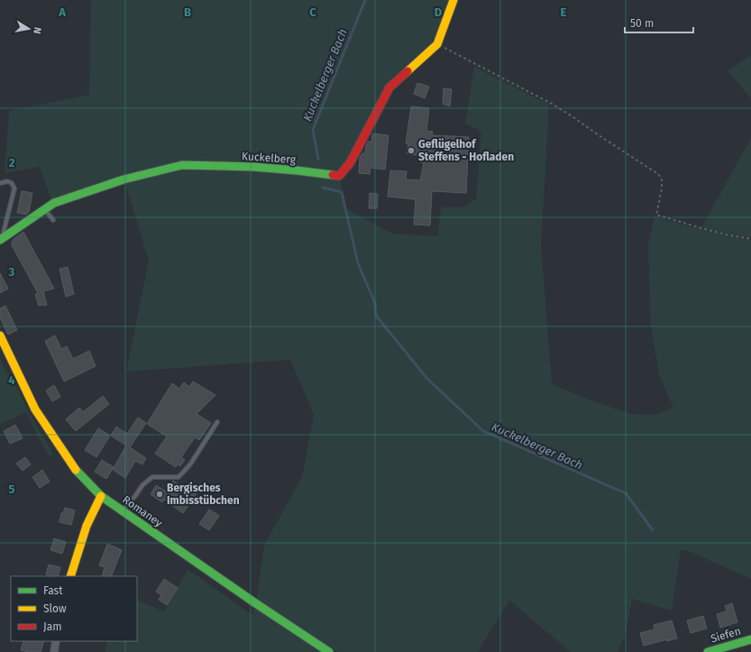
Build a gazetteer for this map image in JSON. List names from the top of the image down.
{
  "streets": {
    "street": ["Kuckelberg", "Romaney", "Siefen"]
  },
  "water": ["Kuckelberger Bach"],
  "places": ["Geflügelhof Steffens - Hofladen", "Bergisches Imbisstübchen"],
  "legend": ["Fast", "Slow", "Jam"],
  "scale_bar": "50 m",
  "north": "right",
  "grid": {
    "columns": [
      "A",
      "B",
      "C",
      "D",
      "E"
    ],
    "rows": [
      "2",
      "3",
      "4",
      "5"
    ]
  }
}
